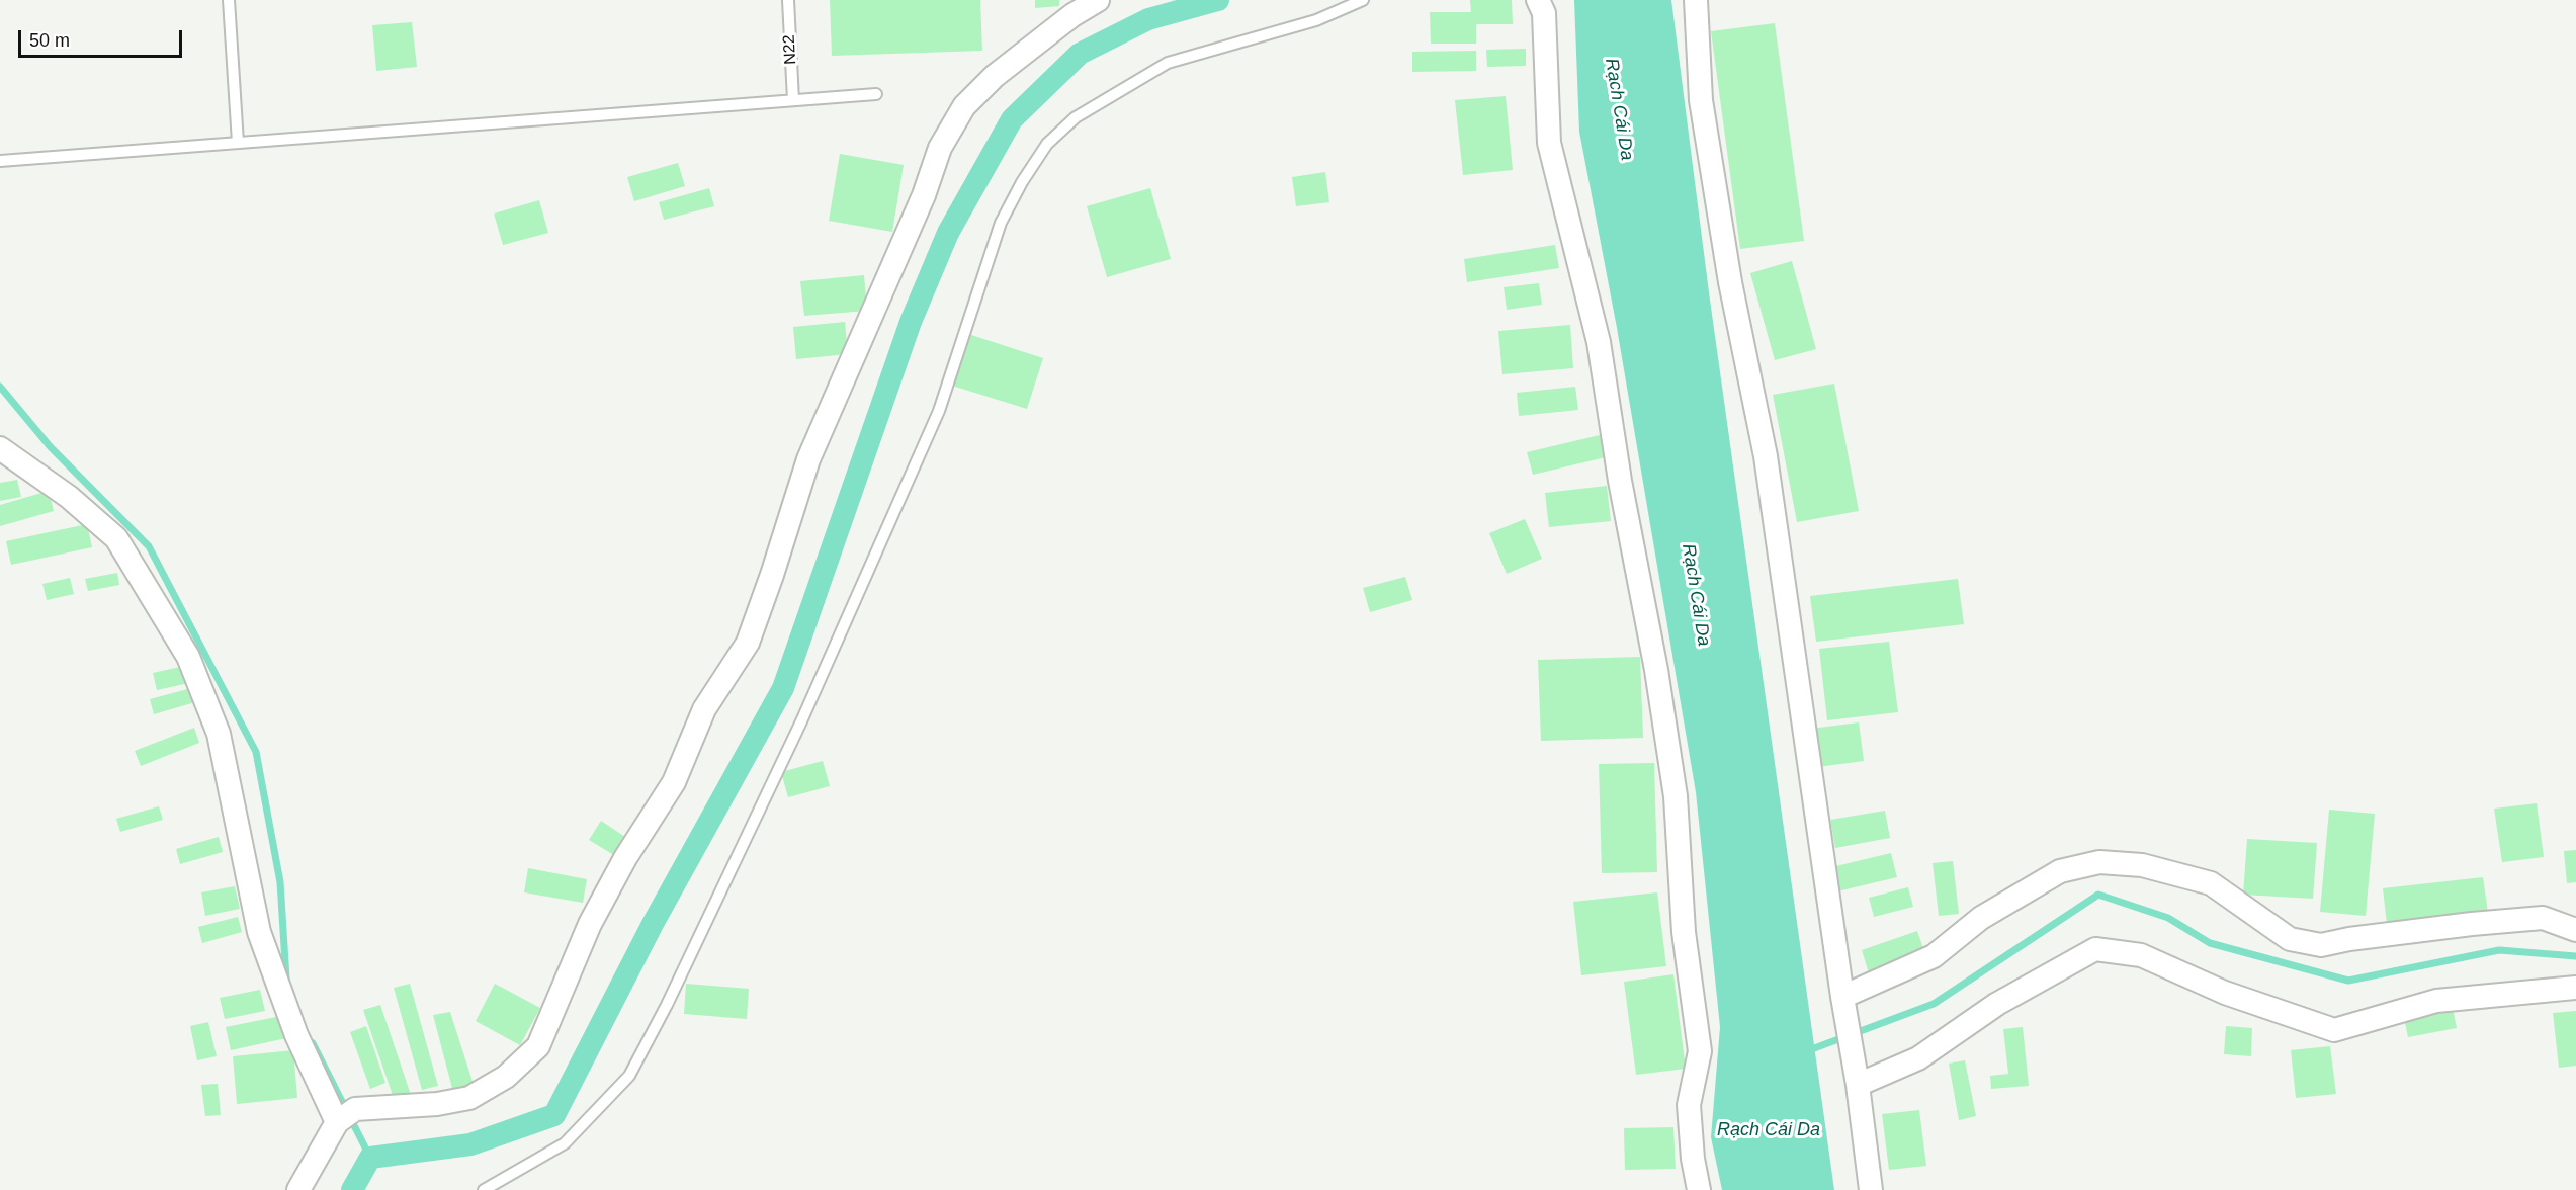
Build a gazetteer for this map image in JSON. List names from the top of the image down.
{
  "streets": {
    "lane": ["N22"]
  },
  "water": ["Rạch Cái Da"],
  "scale_bar": "50 m"
}
